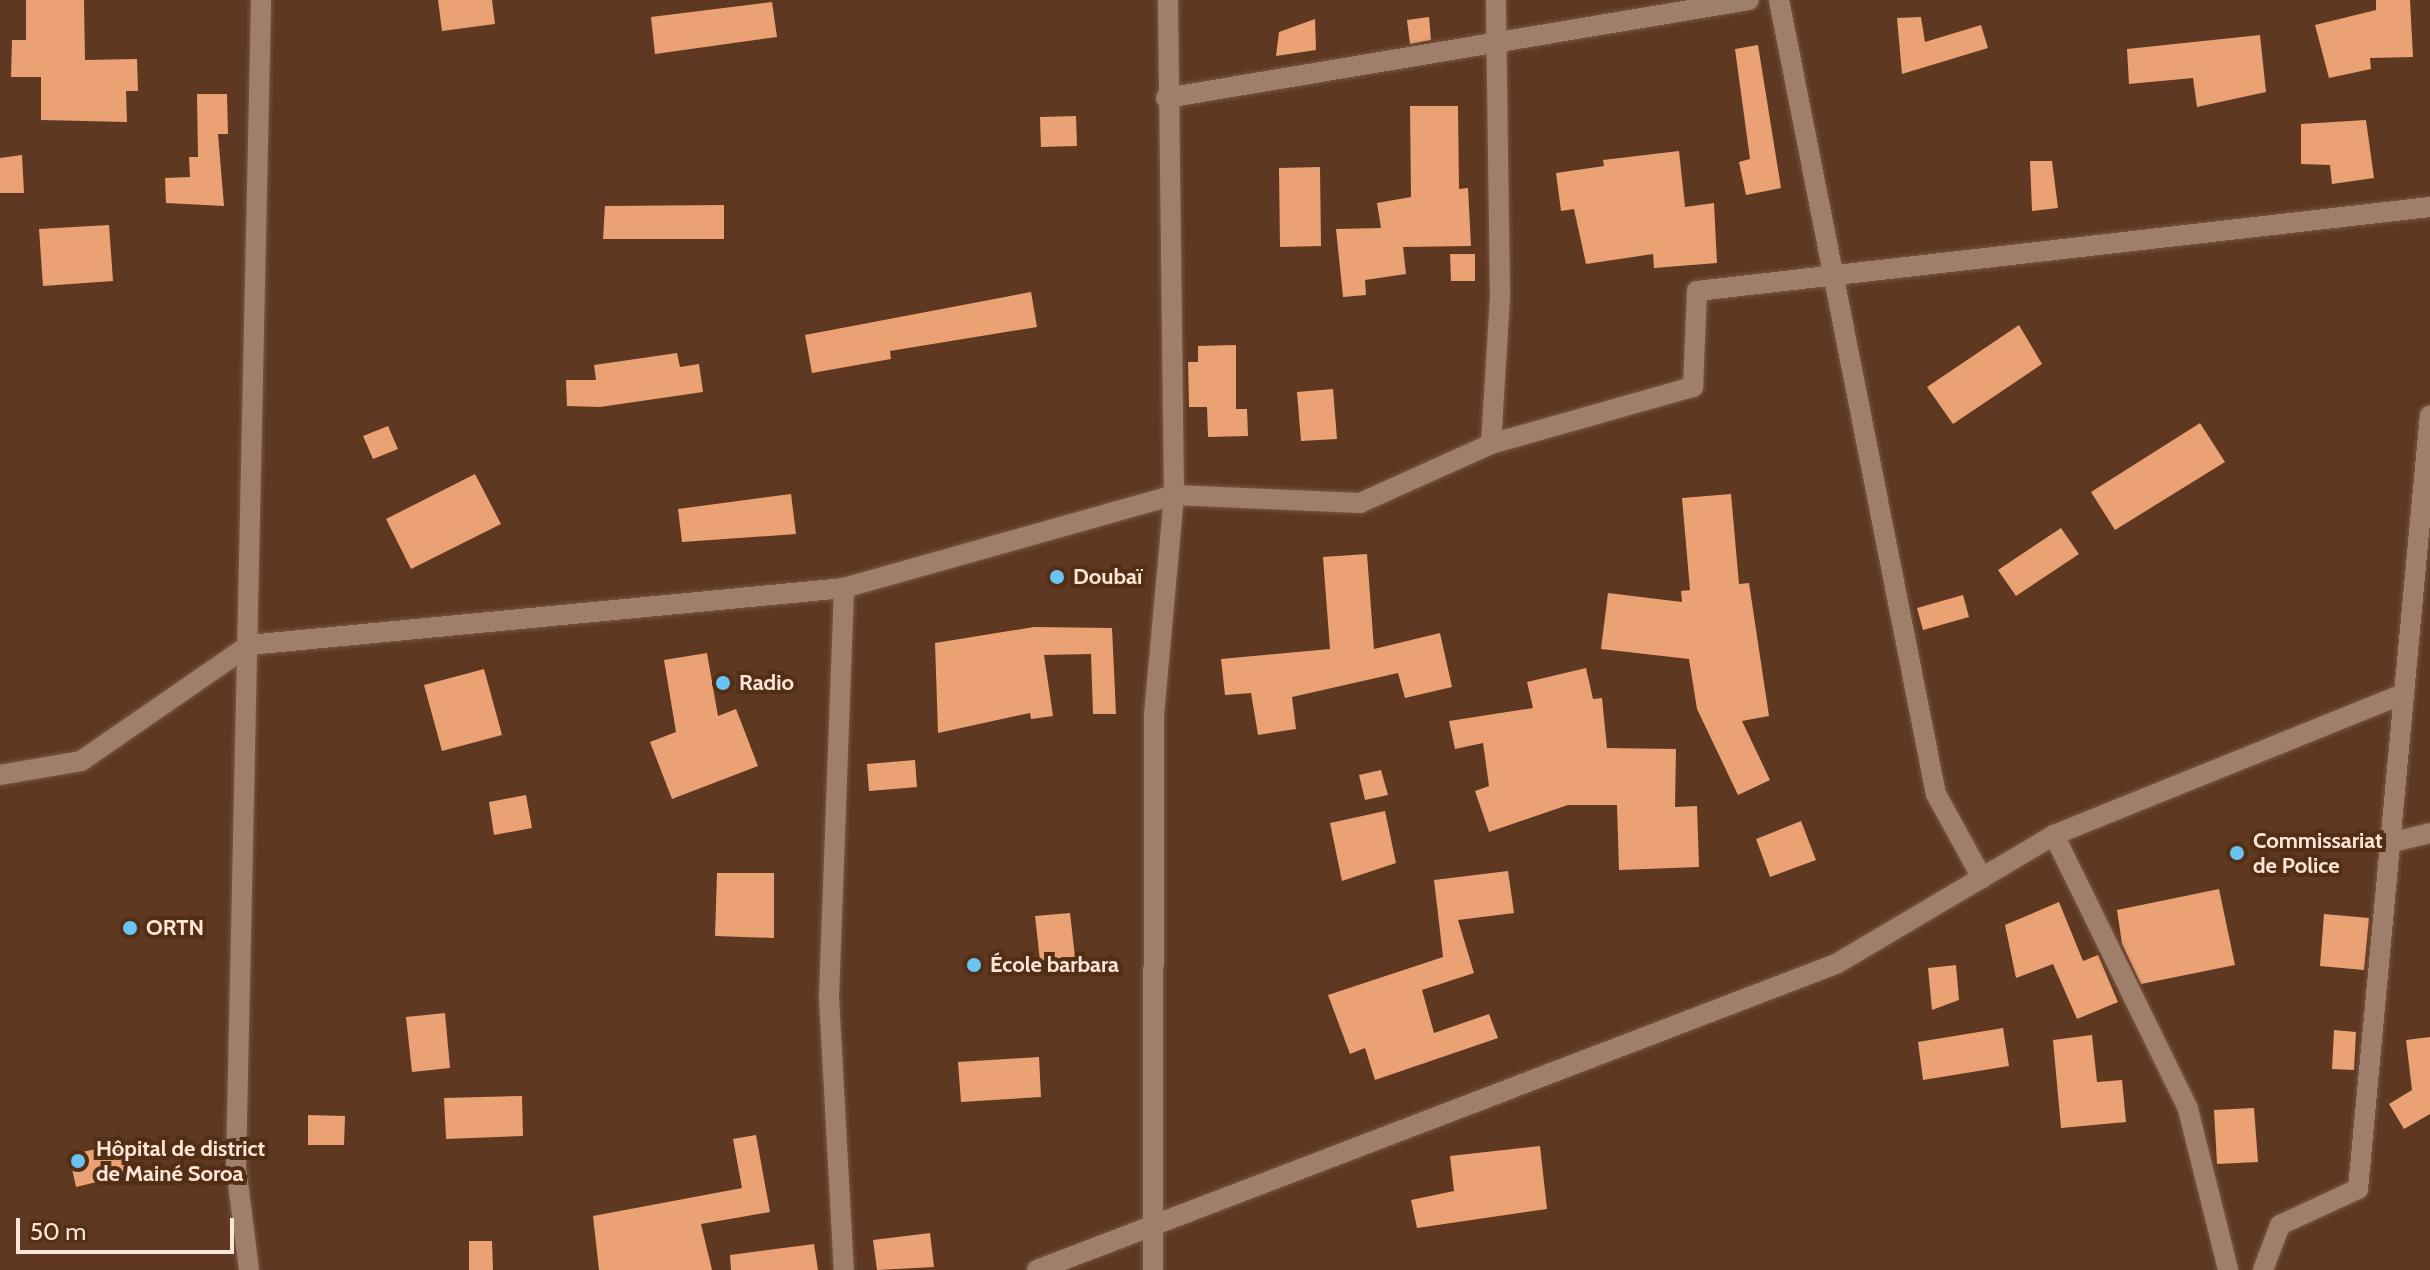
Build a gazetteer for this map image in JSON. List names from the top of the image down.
{
  "places": [
    "Doubaï",
    "Radio",
    "Commissariat de Police",
    "ORTN",
    "École barbara",
    "Hôpital de district de Mainé Soroa"
  ],
  "scale_bar": "50 m"
}
